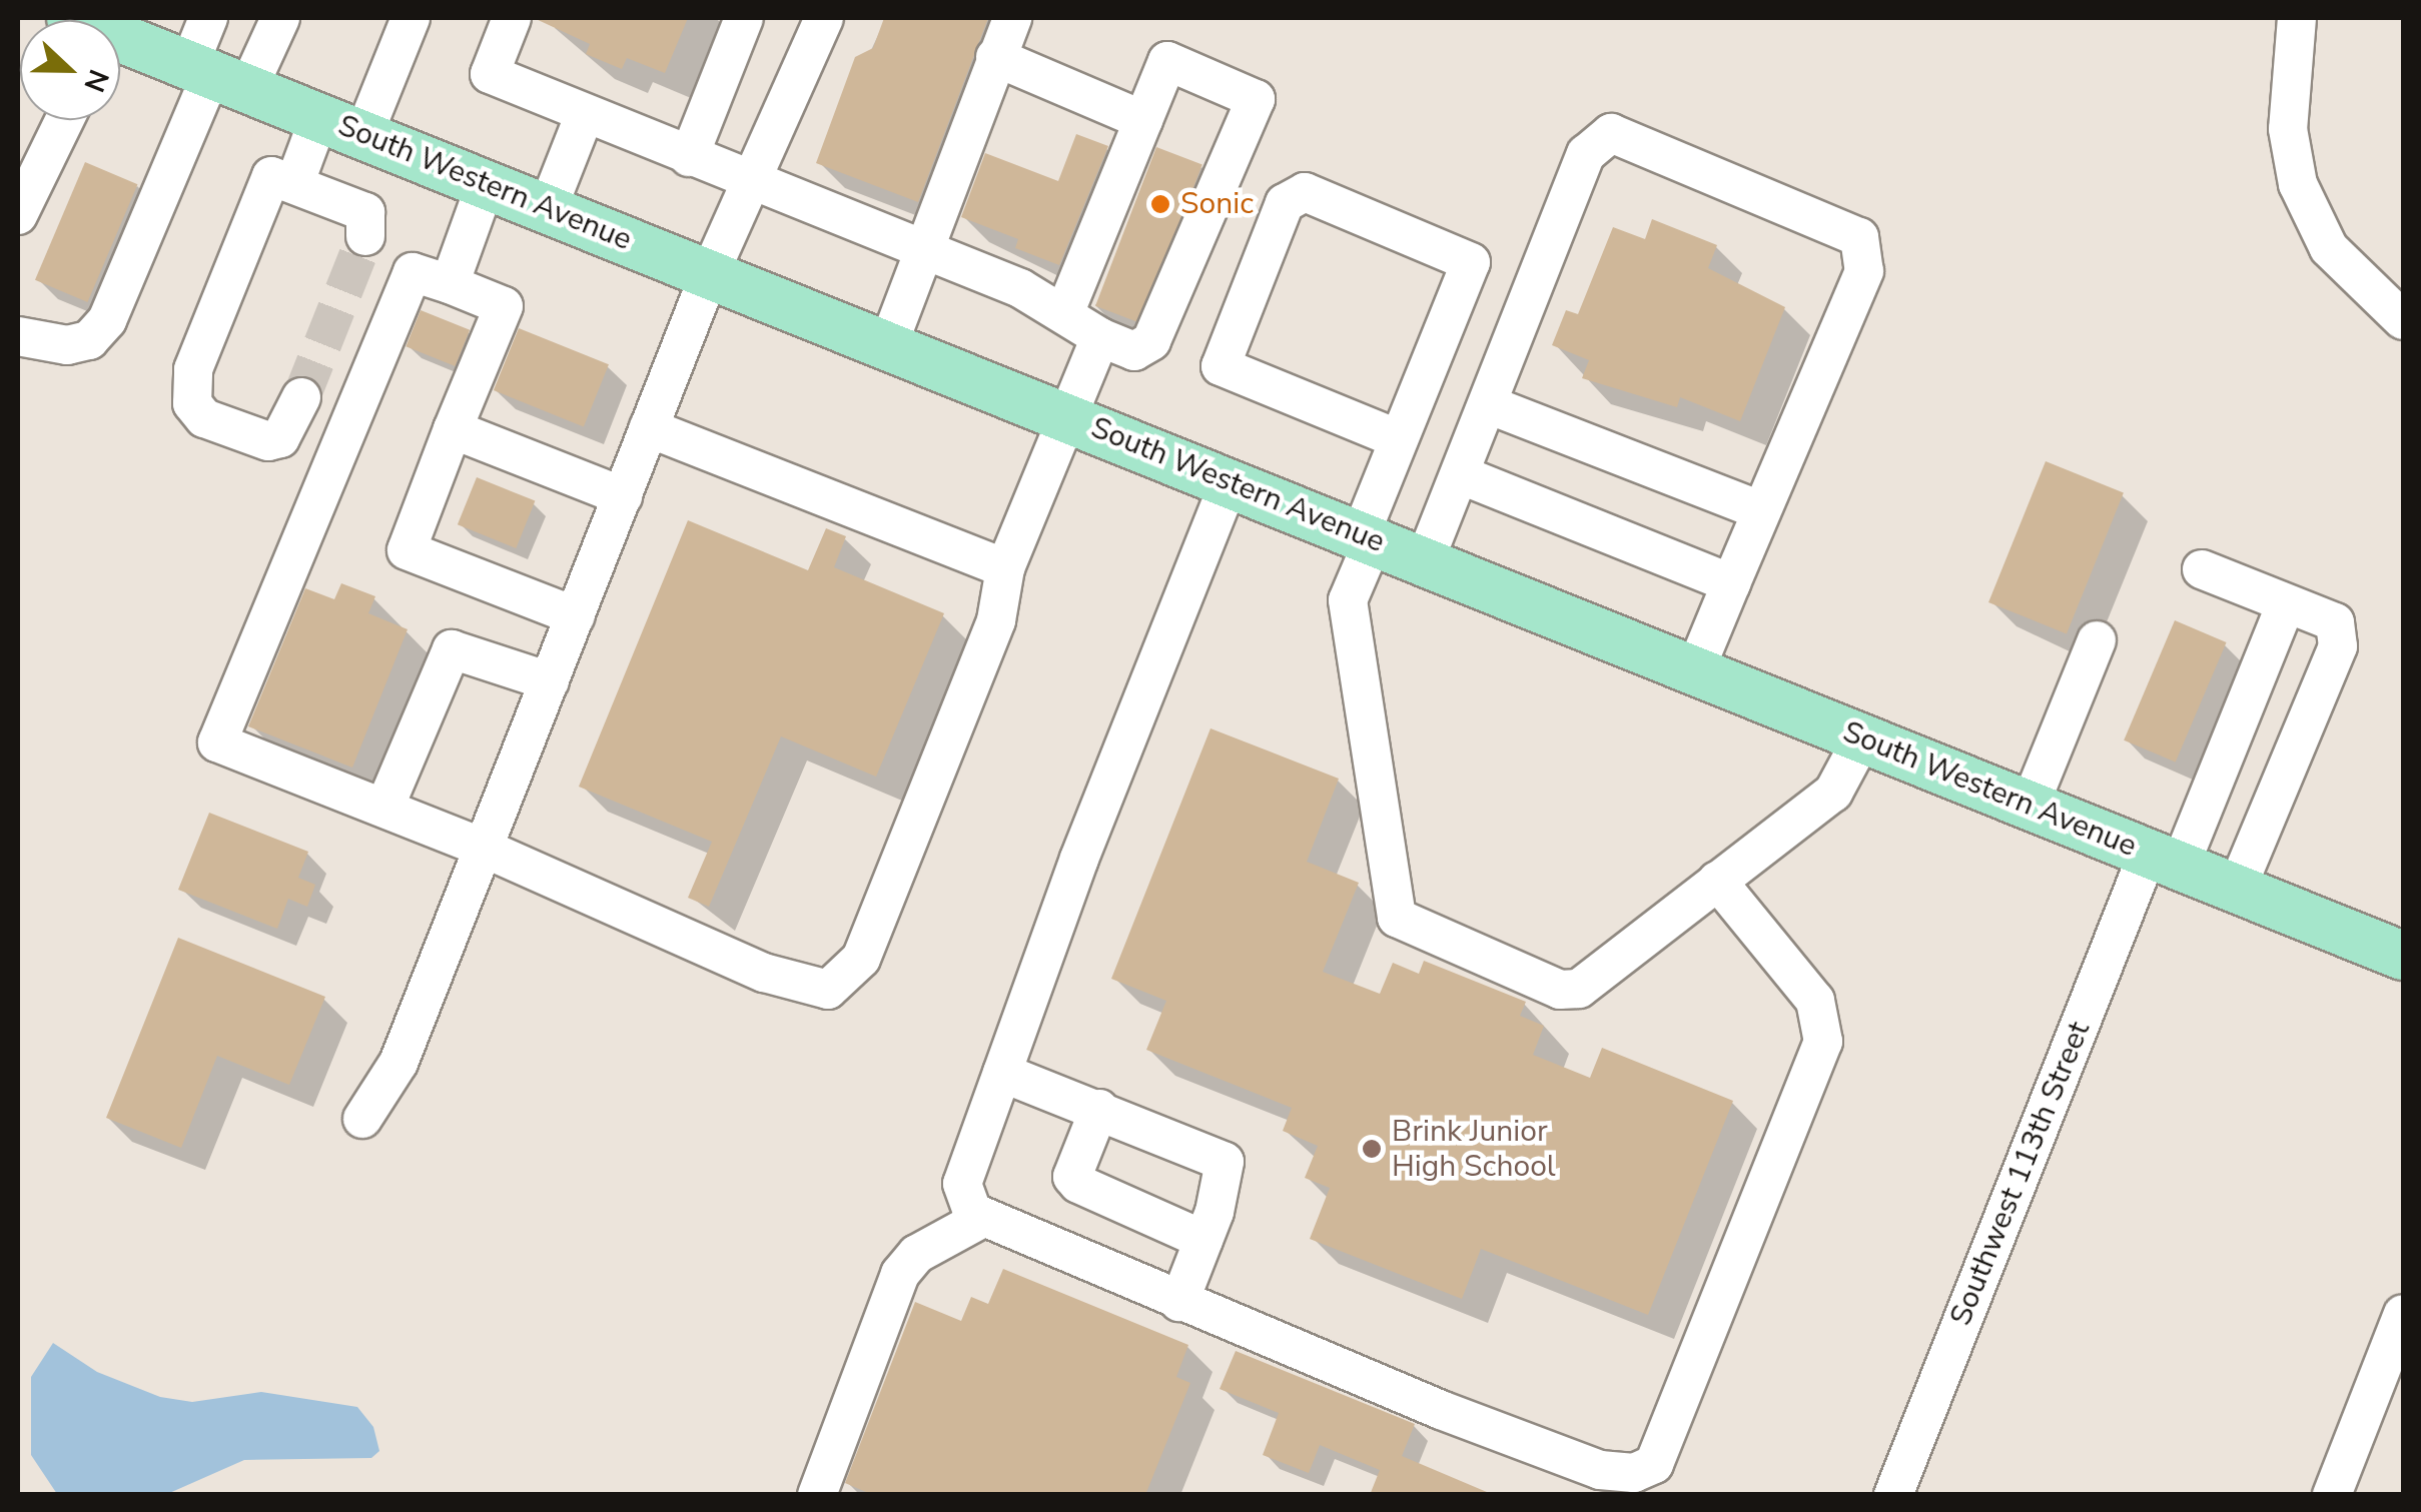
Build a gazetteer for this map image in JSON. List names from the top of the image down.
{
  "streets": {
    "main road": ["South Western Avenue"],
    "street": ["Southwest 113th Street"]
  },
  "crossings": [
    ["South Western Avenue", "Southwest 113th Street"]
  ],
  "places": ["Sonic", "Brink Junior High School"],
  "north": "right"
}
